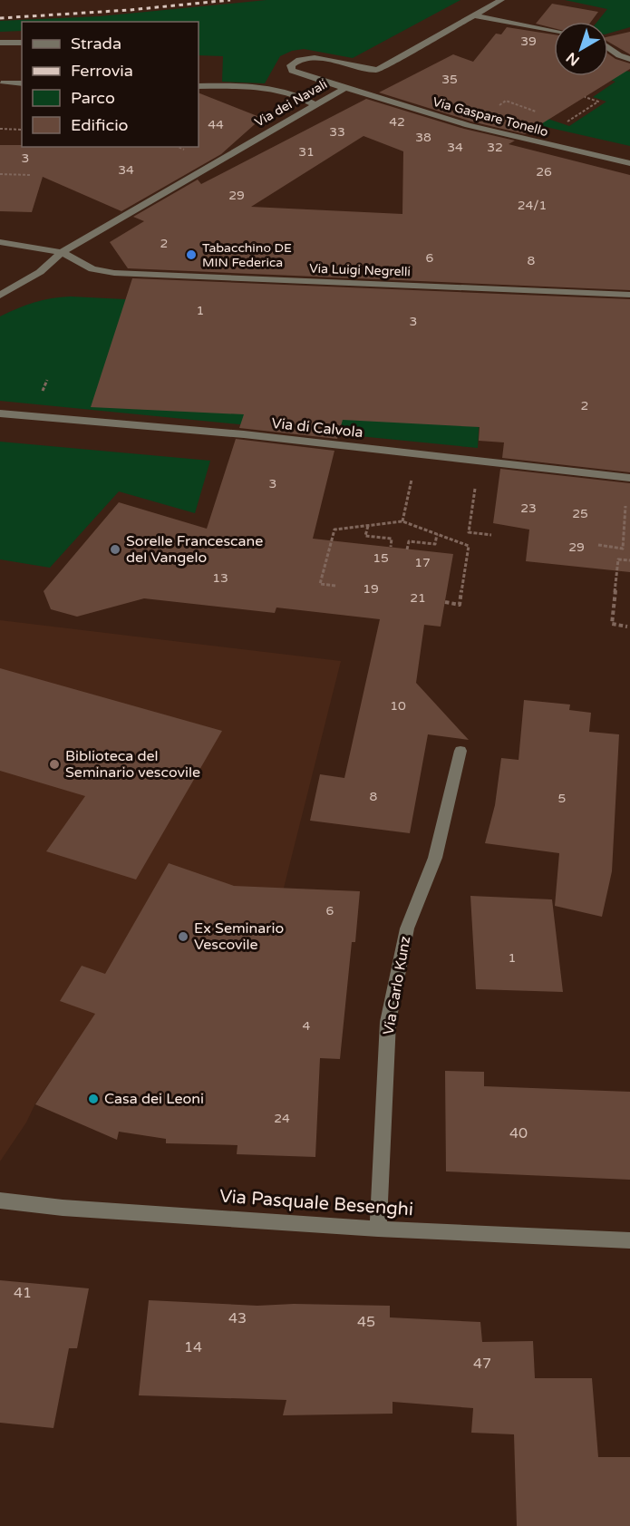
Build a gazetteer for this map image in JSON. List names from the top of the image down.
{
  "streets": {
    "street": [
      "Via dei Navali",
      "Via Gaspare Tonello",
      "Via Luigi Negrelli",
      "Via di Calvola",
      "Via Carlo Kunz",
      "Via Pasquale Besenghi"
    ]
  },
  "crossings": [
    ["Via dei Navali", "Via Gaspare Tonello"],
    ["Via dei Navali", "Via Luigi Negrelli"],
    ["Via Carlo Kunz", "Via Pasquale Besenghi"]
  ],
  "places": [
    "Tabacchino DE MIN Federica",
    "Sorelle Francescane del Vangelo",
    "Biblioteca del Seminario vescovile",
    "Ex Seminario Vescovile",
    "Casa dei Leoni"
  ],
  "house_numbers": [
    "39",
    "35",
    "42",
    "44",
    "33",
    "38",
    "34",
    "32",
    "31",
    "3",
    "34",
    "26",
    "29",
    "24/1",
    "2",
    "6",
    "8",
    "1",
    "3",
    "2",
    "3",
    "23",
    "25",
    "29",
    "15",
    "17",
    "13",
    "19",
    "21",
    "10",
    "8",
    "5",
    "6",
    "1",
    "4",
    "24",
    "40",
    "41",
    "43",
    "45",
    "14",
    "47"
  ],
  "legend": [
    "Strada",
    "Ferrovia",
    "Parco",
    "Edificio"
  ],
  "north": "bottom left"
}
